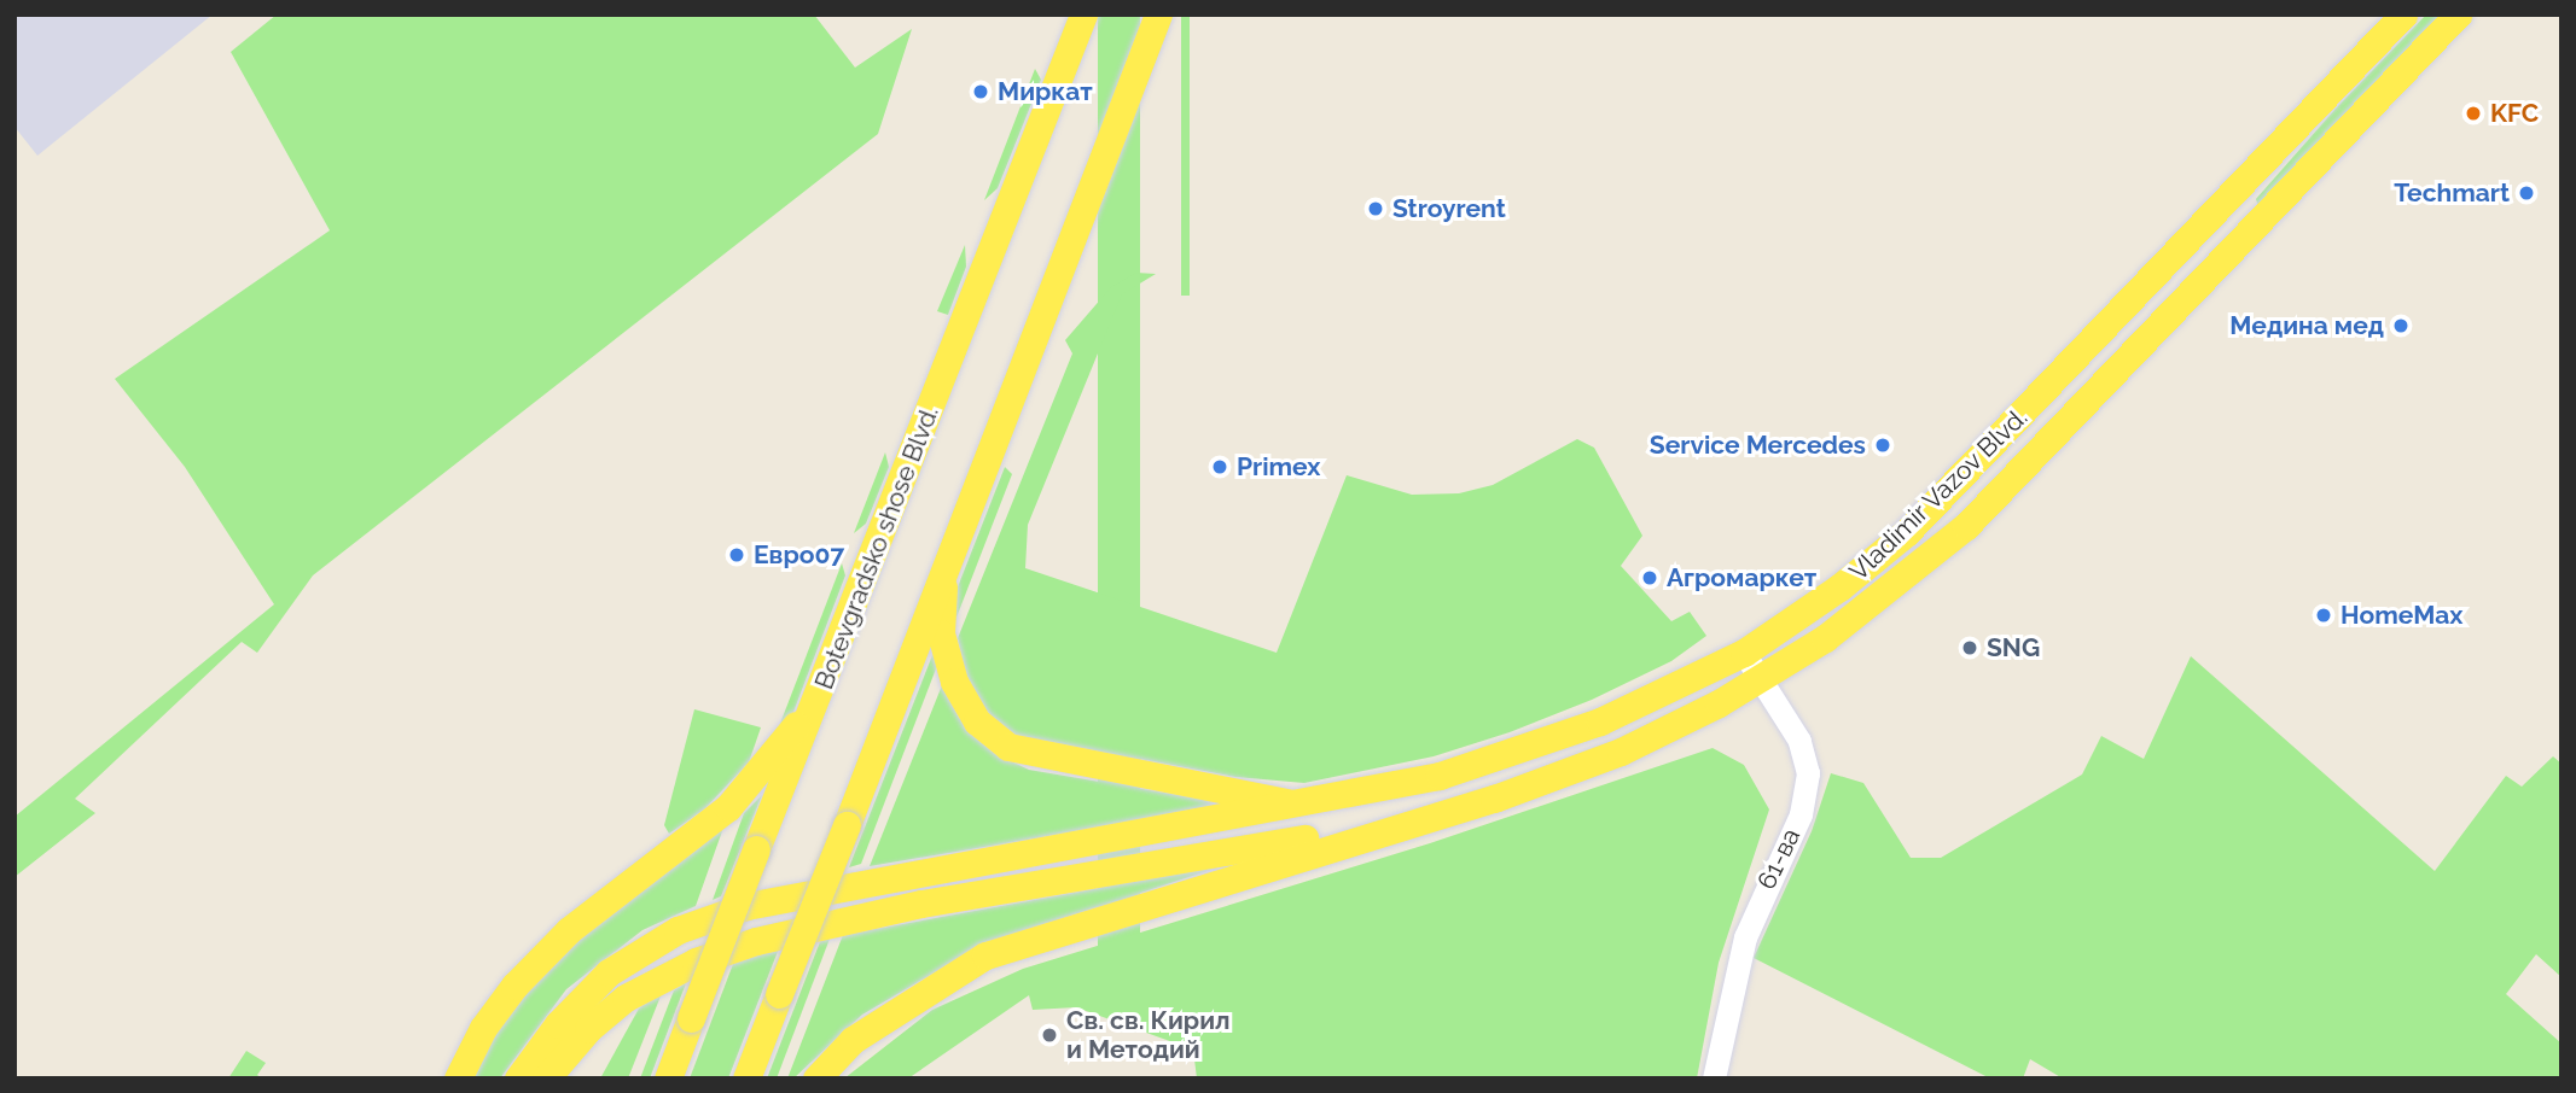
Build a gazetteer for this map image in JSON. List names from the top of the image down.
{
  "streets": {
    "main road": ["Vladimir Vazov Blvd.", "Botevgradsko shose Blvd."],
    "street": ["61-ва"]
  },
  "crossings": [
    ["Vladimir Vazov Blvd.", "61-ва"]
  ],
  "places": [
    "Миркат",
    "KFC",
    "Techmart",
    "Stroyrent",
    "Медина мед",
    "Service Mercedes",
    "Primex",
    "Евро07",
    "Агромаркет",
    "HomeMax",
    "SNG",
    "Св. св. Кирил и Методий"
  ]
}
